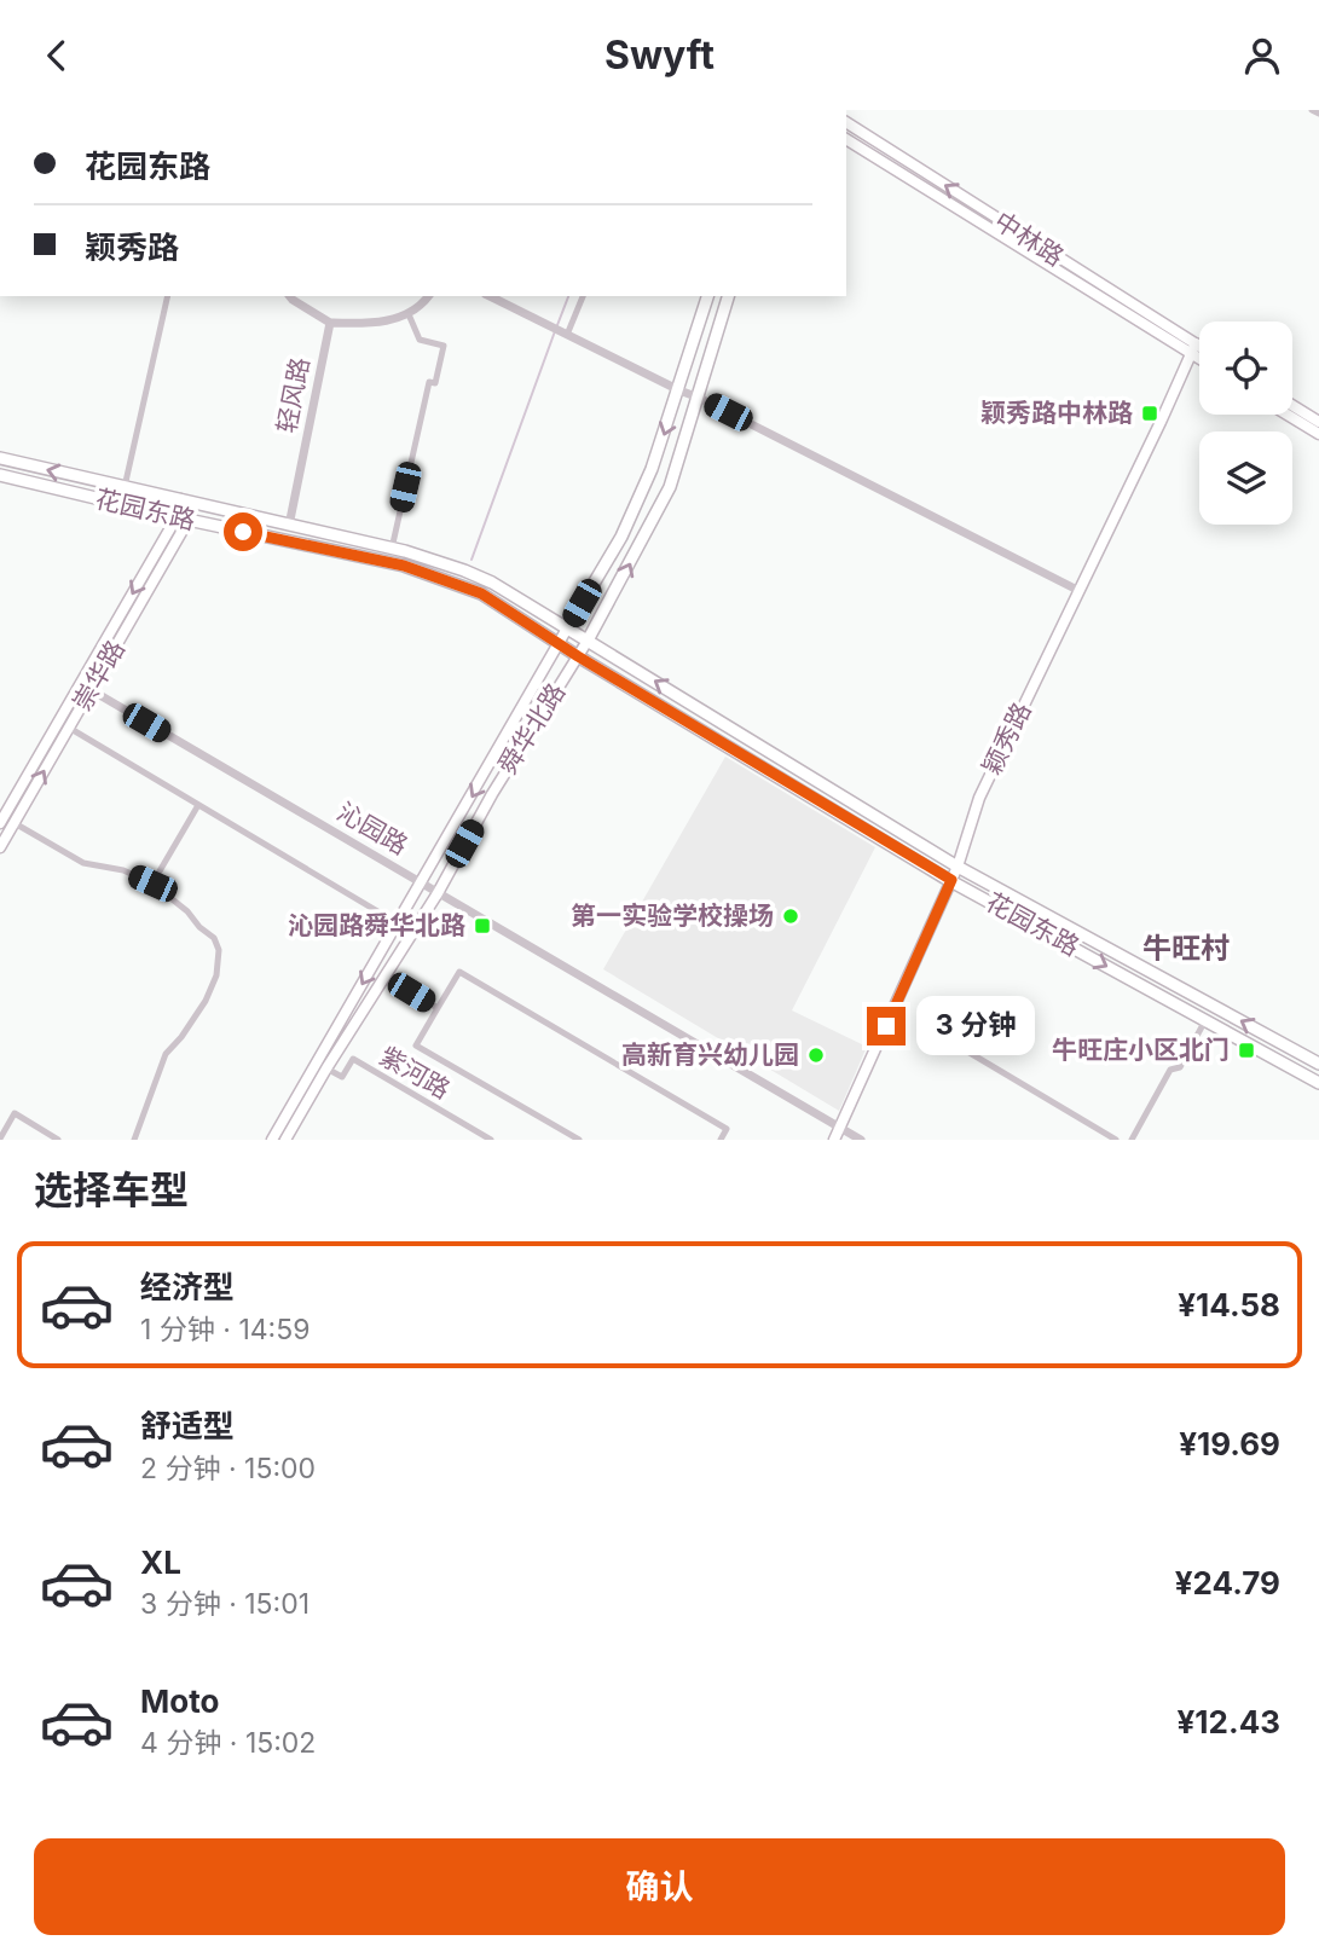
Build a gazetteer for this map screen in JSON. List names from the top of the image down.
{
  "streets": {
    "main road": [
      "中林路",
      "花园东路",
      "崇华路",
      "舜华北路",
      "颖秀路"
    ],
    "street": ["轻风路", "沁园路", "紫河路"]
  },
  "crossings": [
    ["中林路", "颖秀路"],
    ["轻风路", "花园东路"],
    ["花园东路", "崇华路"],
    ["花园东路", "舜华北路"],
    ["花园东路", "颖秀路"],
    ["崇华路", "沁园路"],
    ["舜华北路", "沁园路"],
    ["舜华北路", "紫河路"],
    ["颖秀路", "沁园路"]
  ],
  "districts": ["牛旺村"],
  "places": {
    "transit": ["颖秀路中林路", "沁园路舜华北路", "牛旺庄小区北门"],
    "other": ["第一实验学校操场", "高新育兴幼儿园"]
  },
  "page": {
    "header": "Swyft",
    "banner": ["花园东路", "颖秀路"],
    "bubble": "3 分钟",
    "heading": "选择车型",
    "list": [
      {
        "name": "经济型",
        "note": "1 分钟 · 14:59",
        "value": "¥14.58"
      },
      {
        "name": "舒适型",
        "note": "2 分钟 · 15:00",
        "value": "¥19.69"
      },
      {
        "name": "XL",
        "note": "3 分钟 · 15:01",
        "value": "¥24.79"
      },
      {
        "name": "Moto",
        "note": "4 分钟 · 15:02",
        "value": "¥12.43"
      }
    ],
    "buttons": "确认"
  }
}
